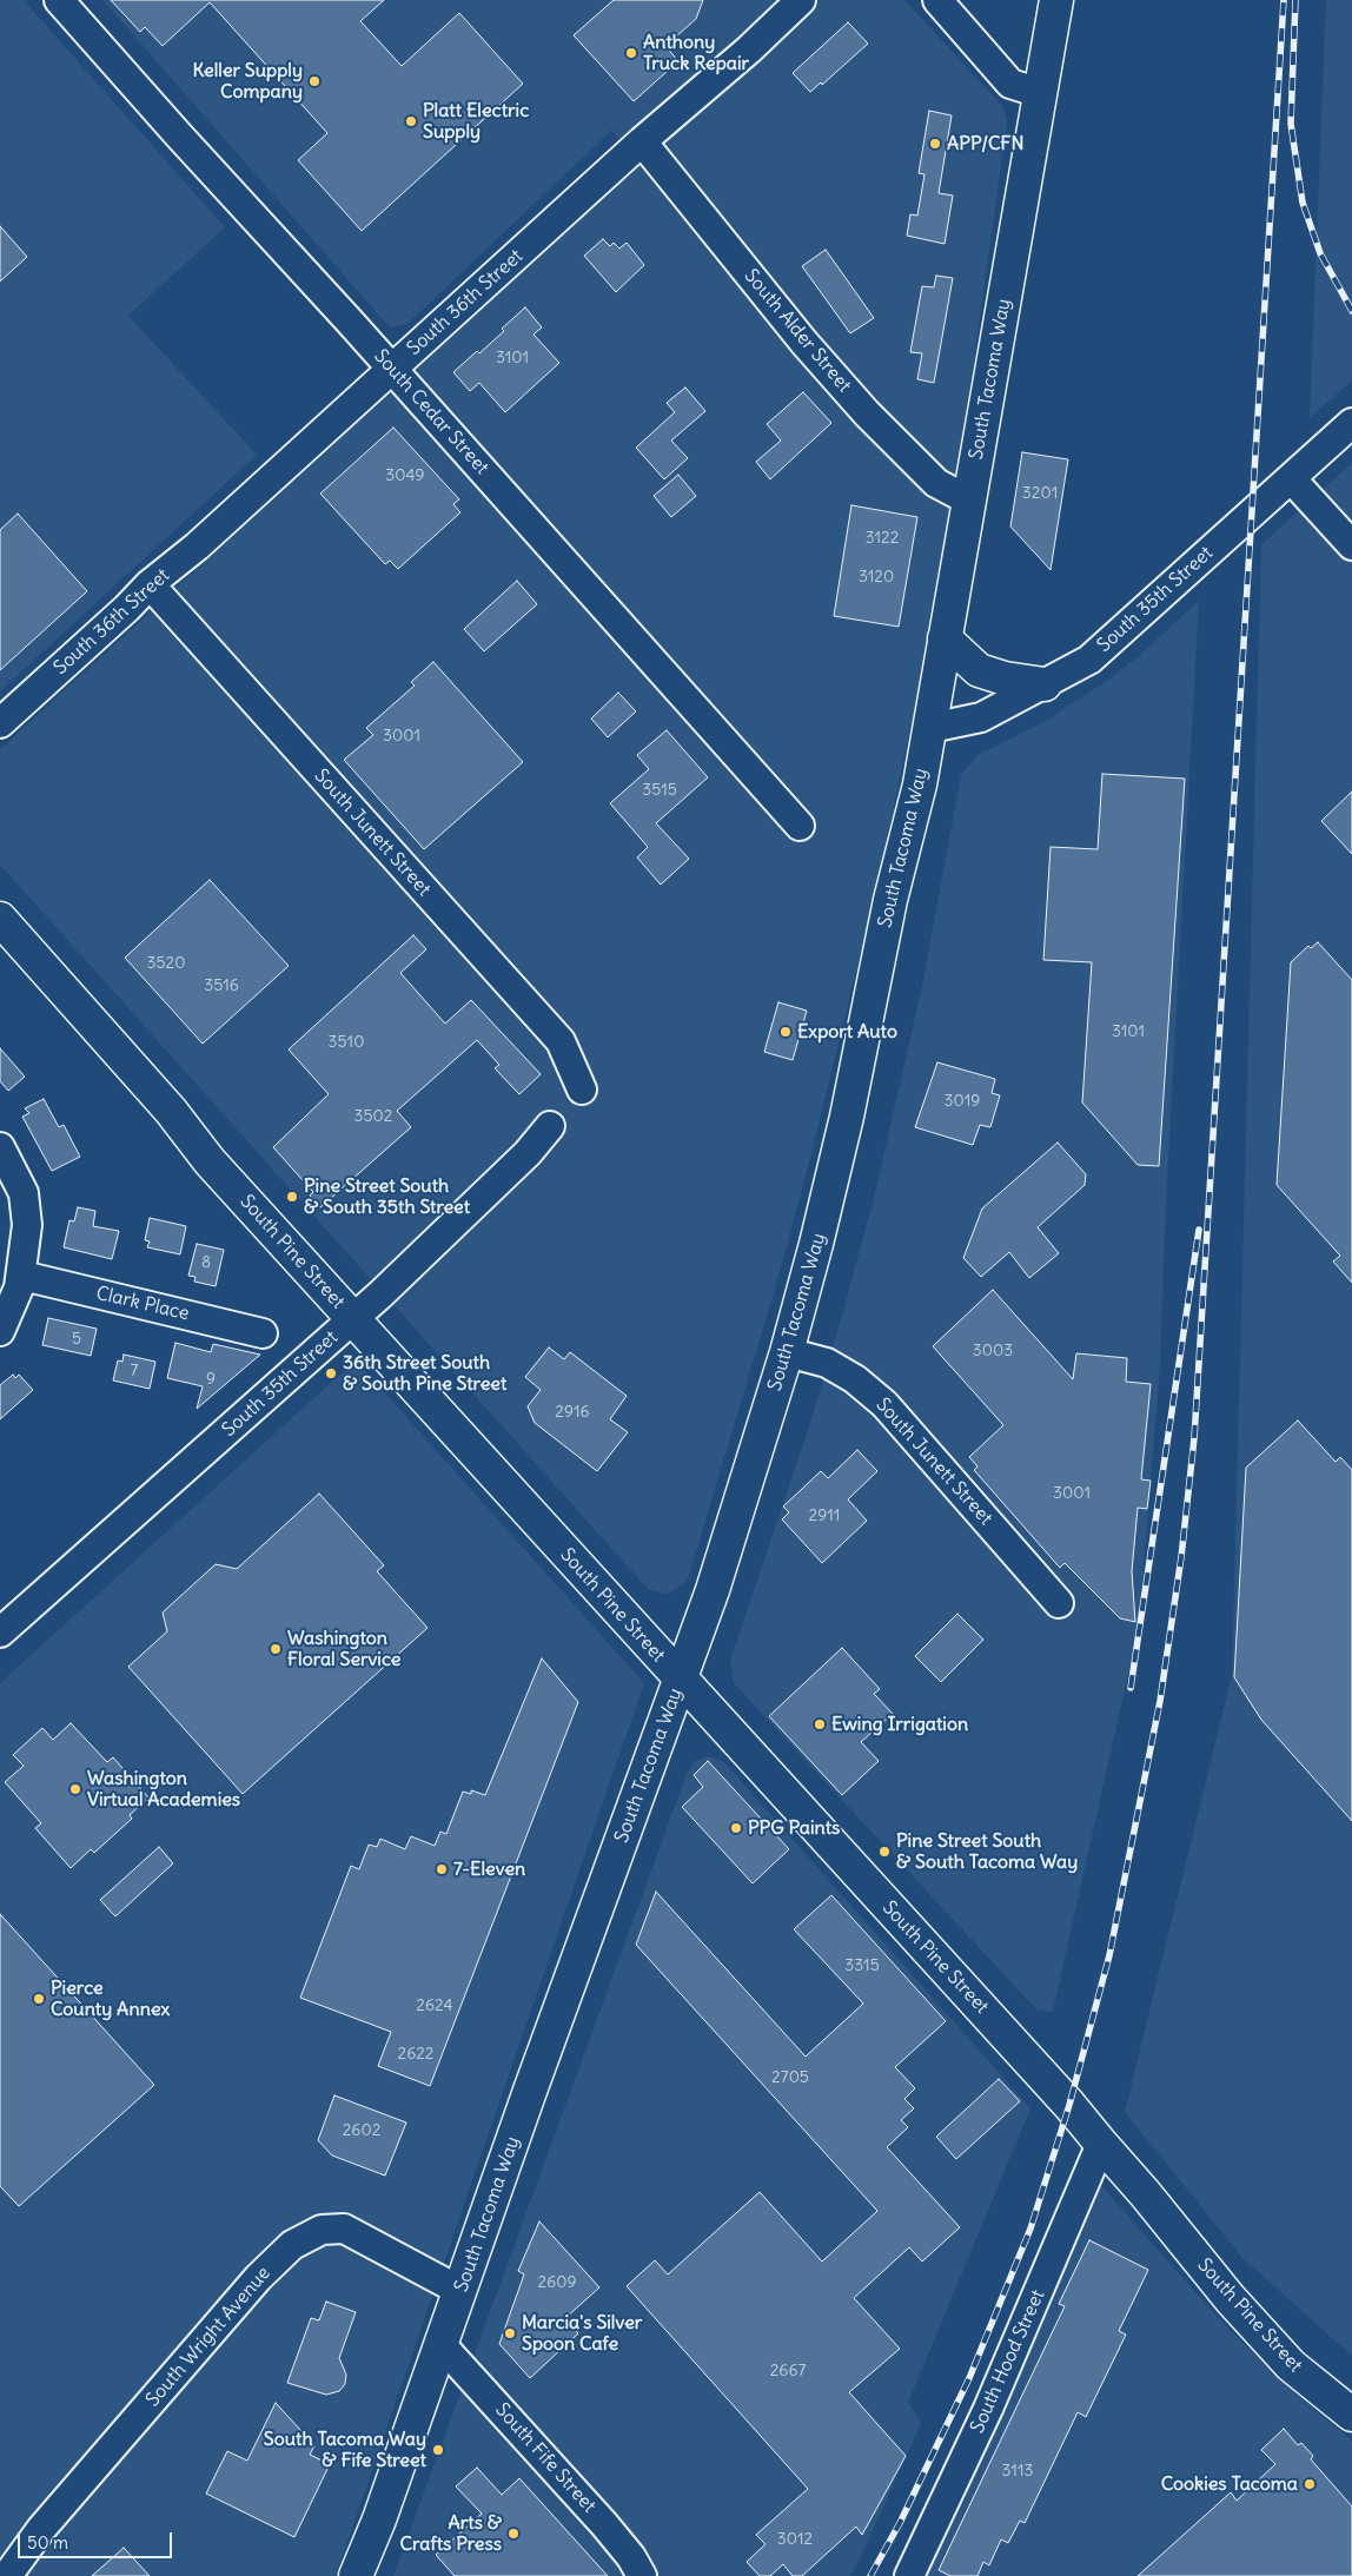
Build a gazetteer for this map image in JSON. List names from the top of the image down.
{
  "streets": {
    "main road": ["South Tacoma Way", "South Pine Street"],
    "street": [
      "South 36th Street",
      "South Alder Street",
      "South Cedar Street",
      "South 35th Street",
      "South Junett Street",
      "Clark Place",
      "South Wright Avenue",
      "South Hood Street",
      "South Fife Street"
    ]
  },
  "crossings": [
    ["South 36th Street", "South Alder Street"],
    ["South 36th Street", "South Cedar Street"],
    ["South 36th Street", "South Junett Street"],
    ["South Alder Street", "South Tacoma Way"],
    ["South Tacoma Way", "South 35th Street"],
    ["South Tacoma Way", "South Junett Street"],
    ["South Tacoma Way", "South Pine Street"],
    ["South Tacoma Way", "South Wright Avenue"],
    ["South Tacoma Way", "South Fife Street"],
    ["South 35th Street", "South Pine Street"],
    ["South Pine Street", "South Hood Street"]
  ],
  "places": [
    "Anthony Truck Repair",
    "Keller Supply Company",
    "Platt Electric Supply",
    "APP/CFN",
    "Export Auto",
    "Pine Street South & South 35th Street",
    "36th Street South & South Pine Street",
    "Washington Floral Service",
    "Ewing Irrigation",
    "Washington Virtual Academies",
    "PPG Paints",
    "Pine Street South & South Tacoma Way",
    "7-Eleven",
    "Pierce County Annex",
    "Marcia's Silver Spoon Cafe",
    "South Tacoma Way & Fife Street",
    "Cookies Tacoma",
    "Arts & Crafts Press"
  ],
  "house_numbers": [
    "3101",
    "3049",
    "3201",
    "3122",
    "3120",
    "3001",
    "3515",
    "3520",
    "3516",
    "3101",
    "3510",
    "3019",
    "3502",
    "8",
    "5",
    "3003",
    "7",
    "9",
    "2916",
    "3001",
    "2911",
    "3315",
    "2624",
    "2622",
    "2705",
    "2602",
    "2609",
    "2667",
    "3113",
    "3012"
  ],
  "scale_bar": "50 m"
}
